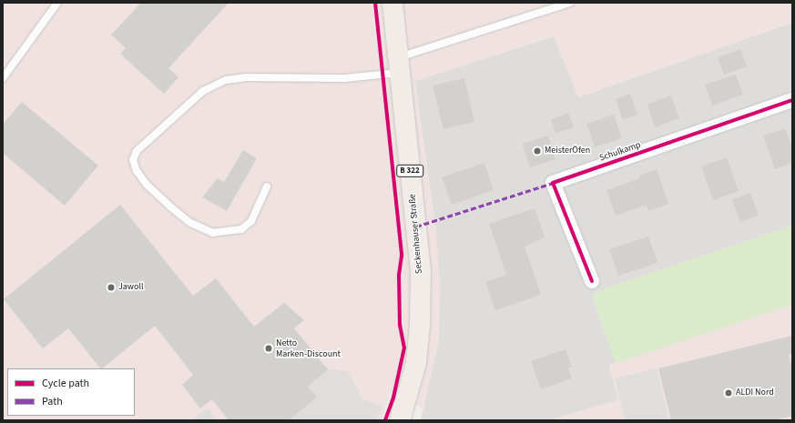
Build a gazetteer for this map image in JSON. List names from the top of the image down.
{
  "streets": {
    "main road": ["B 322", "Seckenhauser Straße"],
    "street": ["Schulkamp"]
  },
  "places": [
    "MeisterÖfen",
    "Jawoll",
    "Netto Marken-Discount",
    "ALDI Nord"
  ],
  "legend": ["Cycle path", "Path"]
}
